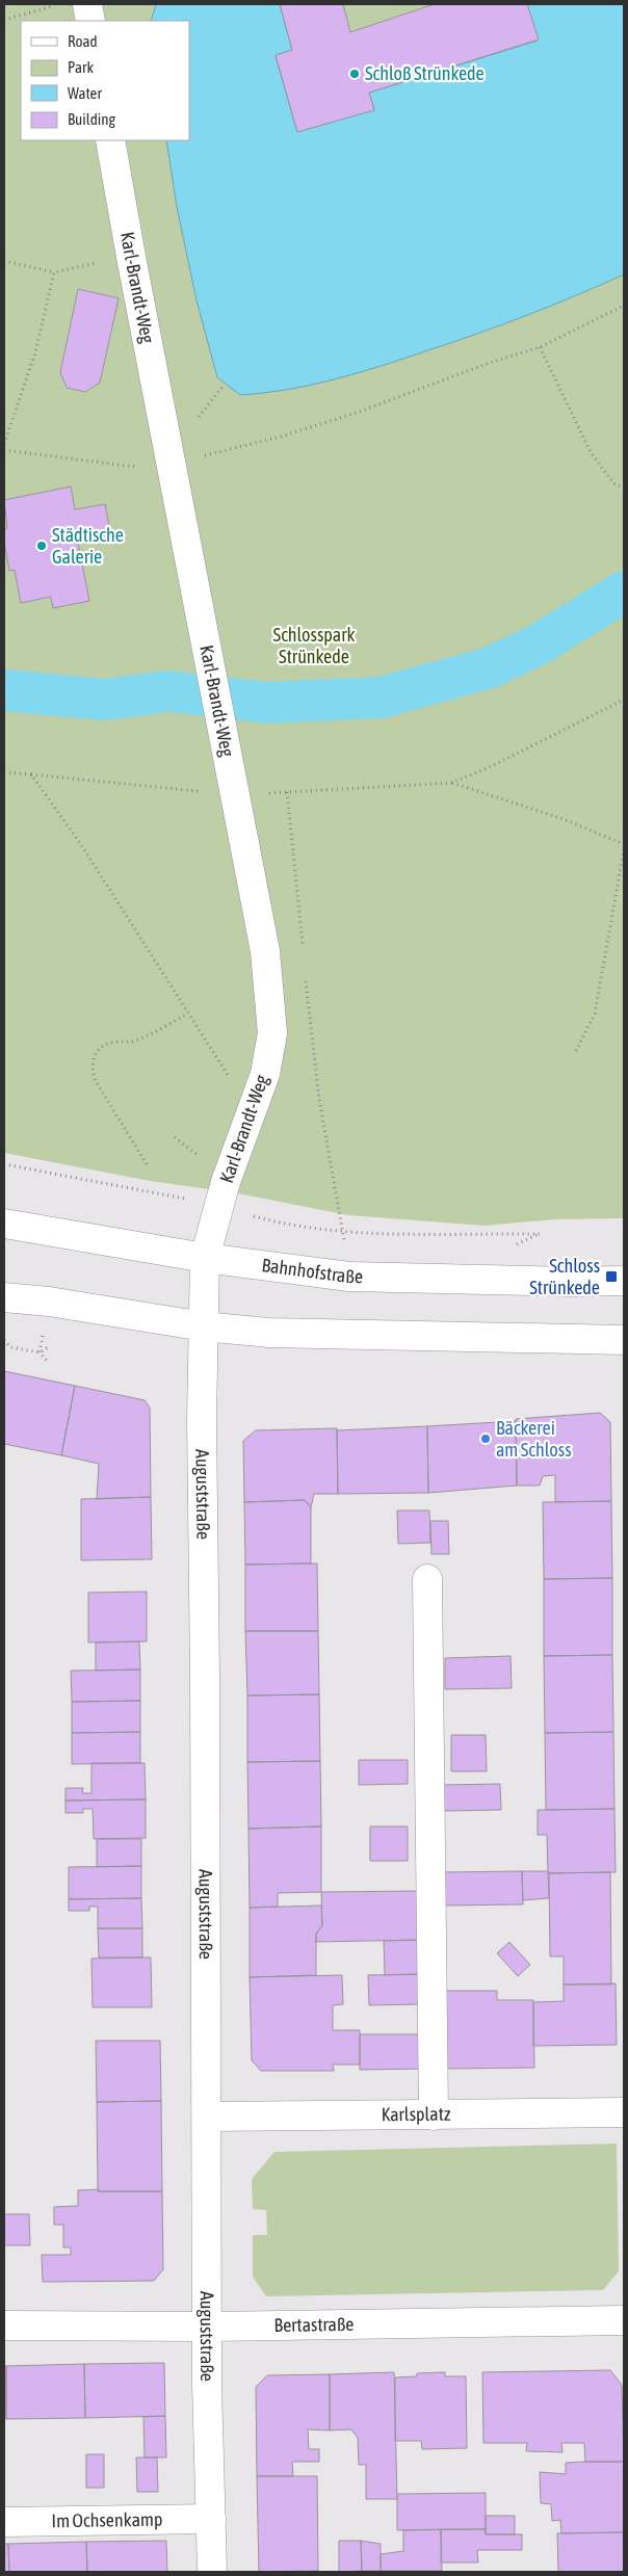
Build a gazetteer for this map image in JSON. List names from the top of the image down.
{
  "streets": {
    "street": [
      "Karl-Brandt-Weg",
      "Bahnhofstraße",
      "Auguststraße",
      "Karlsplatz",
      "Bertastraße",
      "Im Ochsenkamp"
    ]
  },
  "crossings": [
    ["Karl-Brandt-Weg", "Bahnhofstraße"],
    ["Karl-Brandt-Weg", "Auguststraße"],
    ["Bahnhofstraße", "Auguststraße"],
    ["Auguststraße", "Karlsplatz"],
    ["Auguststraße", "Bertastraße"],
    ["Auguststraße", "Im Ochsenkamp"]
  ],
  "parks": ["Schlosspark Strünkede"],
  "places": {
    "other": ["Schloß Strünkede", "Städtische Galerie", "Bäckerei am Schloss"],
    "transit": ["Schloss Strünkede"]
  },
  "legend": [
    "Road",
    "Park",
    "Water",
    "Building"
  ]
}
